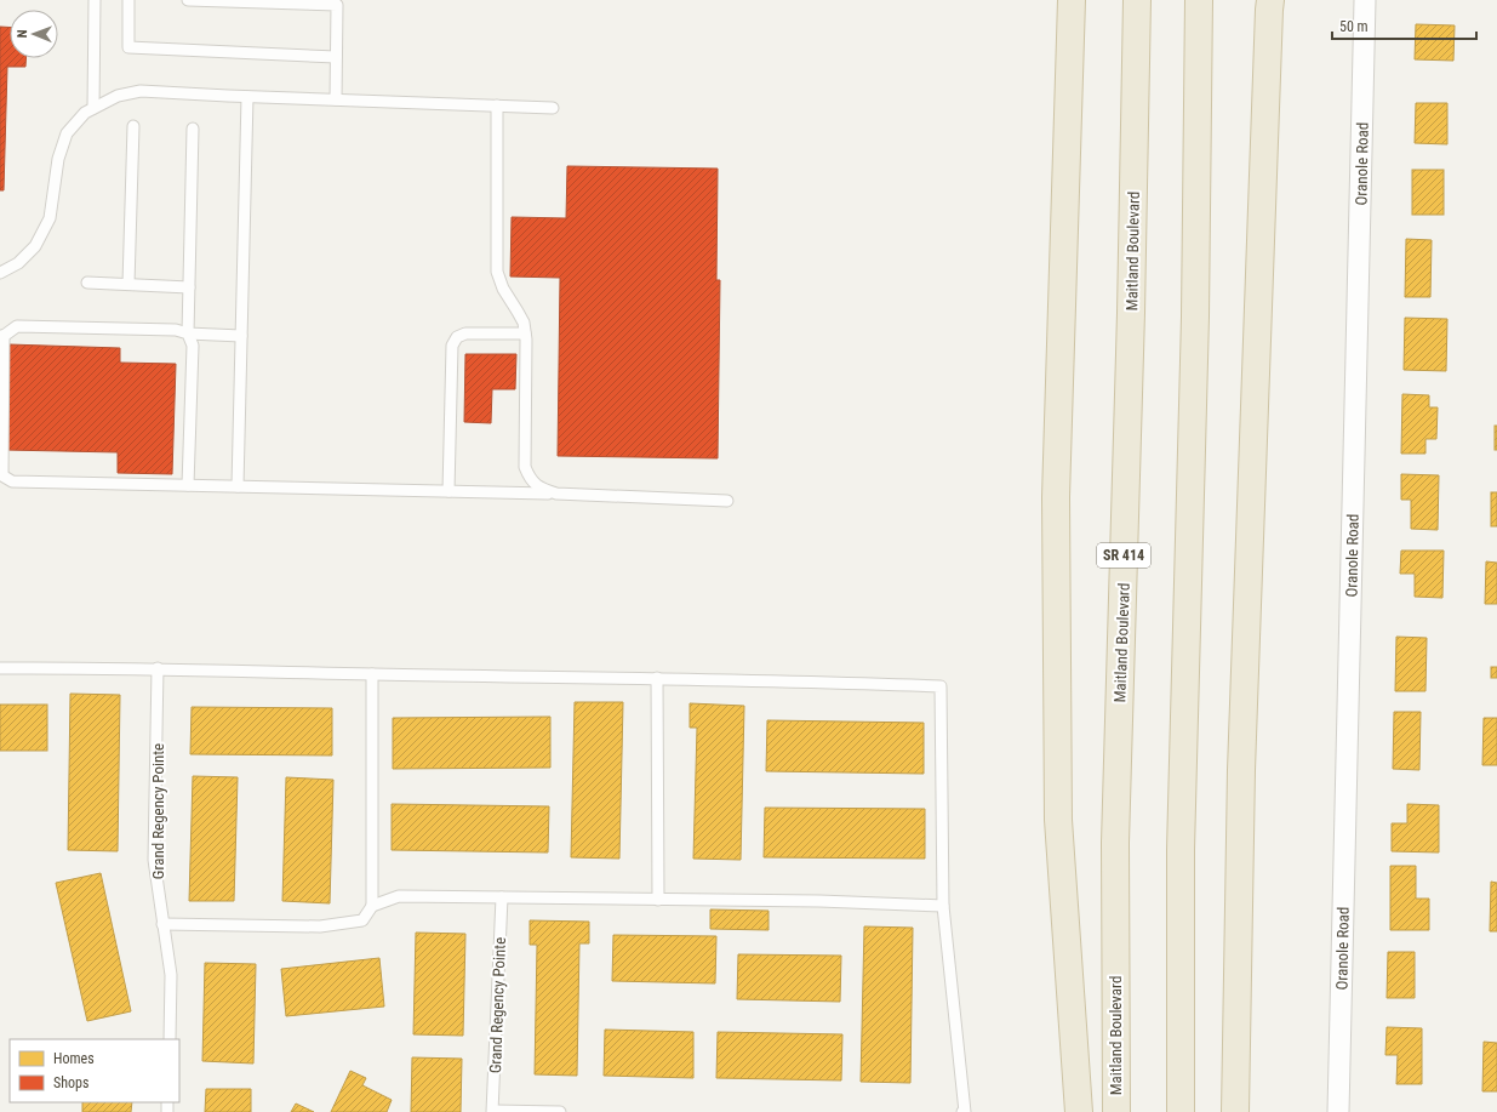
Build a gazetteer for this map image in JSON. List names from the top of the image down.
{
  "streets": {
    "highway": ["Maitland Boulevard", "SR 414"],
    "street": ["Oranole Road"],
    "lane": ["Grand Regency Pointe"]
  },
  "legend": ["Homes", "Shops"],
  "scale_bar": "50 m",
  "north": "left"
}
